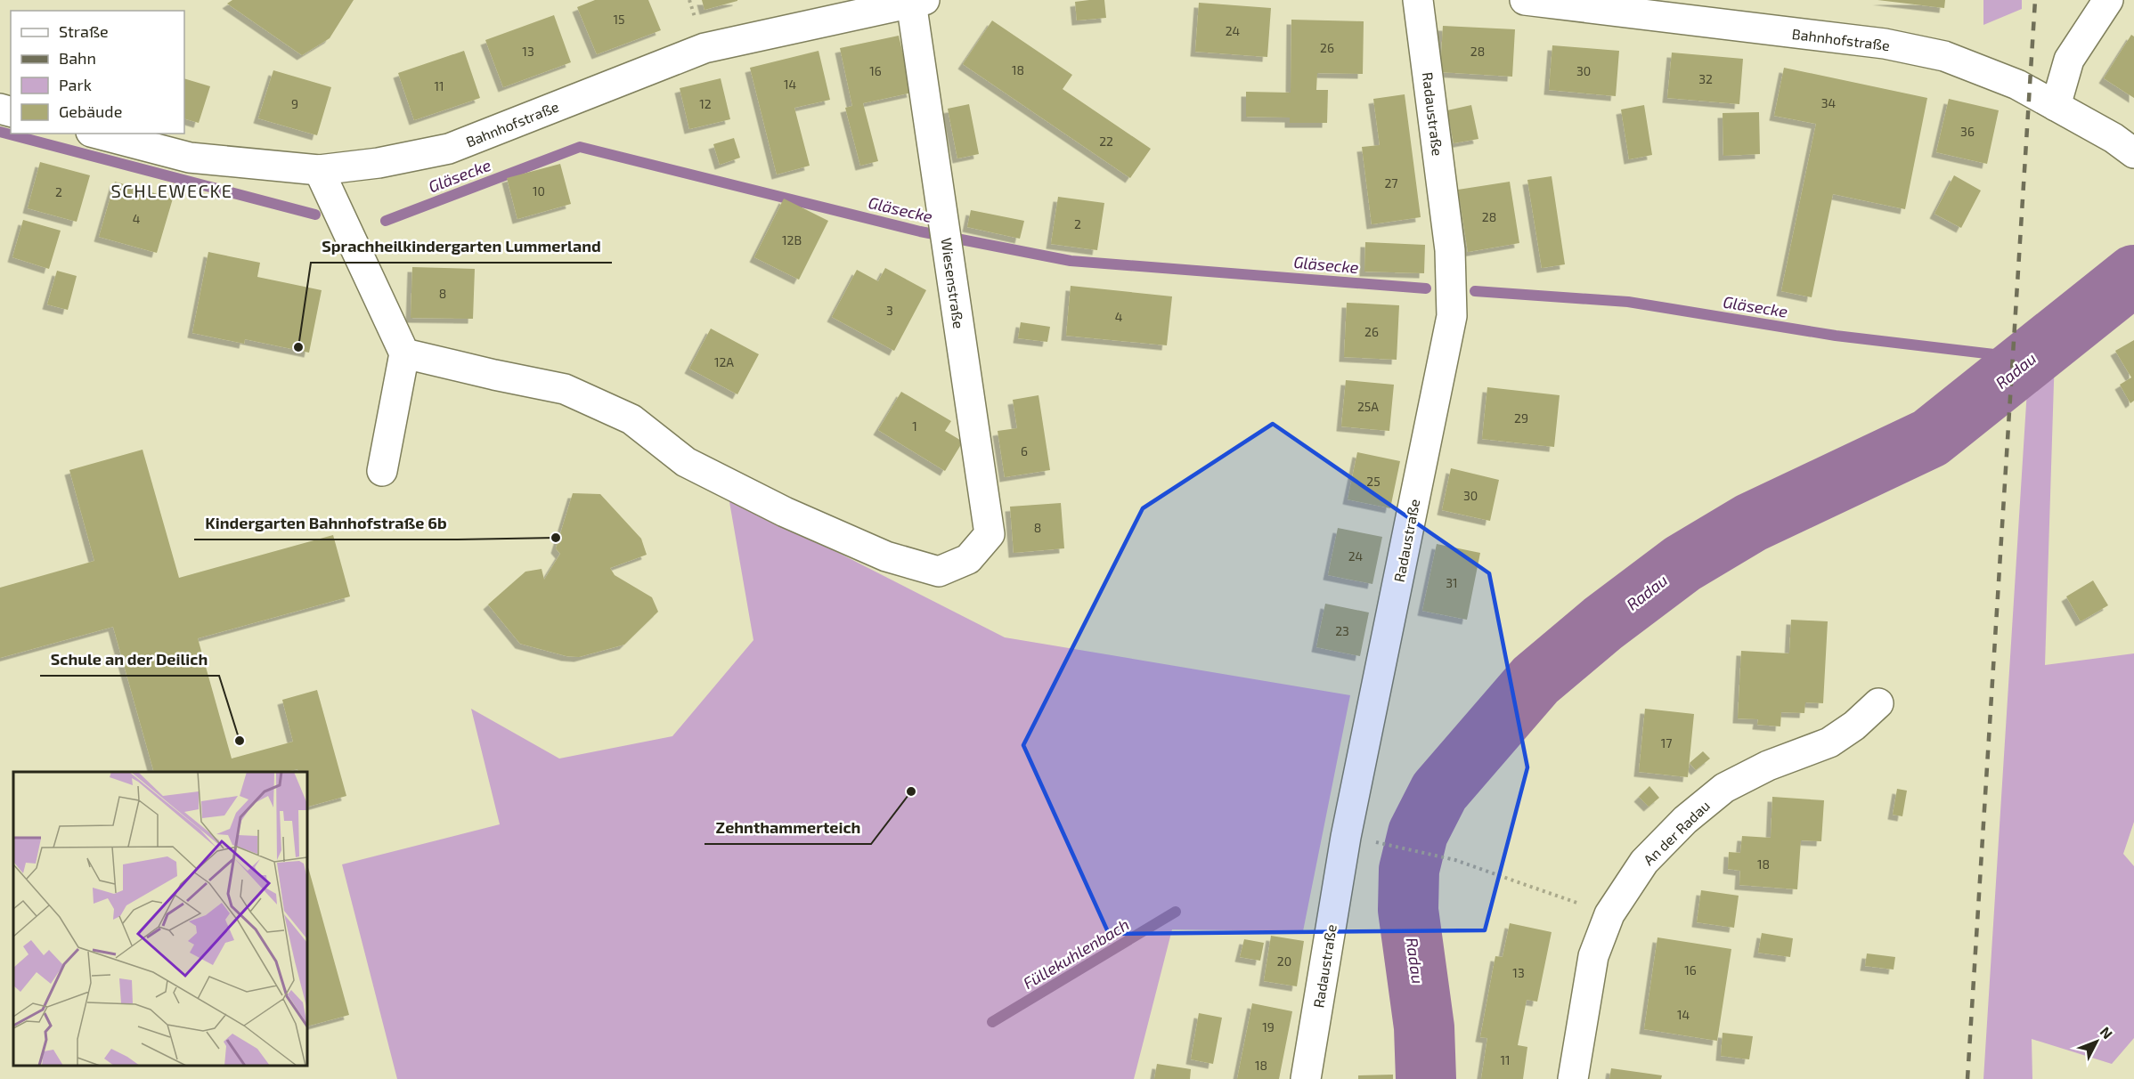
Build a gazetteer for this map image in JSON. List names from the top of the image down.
{
  "streets": {
    "street": [
      "Bahnhofstraße",
      "Radaustraße",
      "Wiesenstraße",
      "An der Radau"
    ]
  },
  "crossings": [
    ["Bahnhofstraße", "Wiesenstraße"]
  ],
  "districts": ["SCHLEWECKE"],
  "water": ["Gläsecke", "Radau", "Füllekuhlenbach"],
  "places": [
    "Sprachheilkindergarten Lummerland",
    "Kindergarten Bahnhofstraße 6b",
    "Schule an der Deilich",
    "Zehnthammerteich"
  ],
  "house_numbers": [
    "15",
    "24",
    "26",
    "13",
    "28",
    "18",
    "16",
    "30",
    "32",
    "14",
    "11",
    "34",
    "9",
    "12",
    "36",
    "22",
    "27",
    "10",
    "2",
    "28",
    "4",
    "2",
    "12B",
    "8",
    "3",
    "4",
    "26",
    "12A",
    "25A",
    "29",
    "1",
    "6",
    "25",
    "30",
    "8",
    "24",
    "31",
    "23",
    "17",
    "18",
    "20",
    "16",
    "13",
    "14",
    "19",
    "11",
    "18"
  ],
  "legend": [
    "Straße",
    "Bahn",
    "Park",
    "Gebäude"
  ],
  "north": "top right"
}
